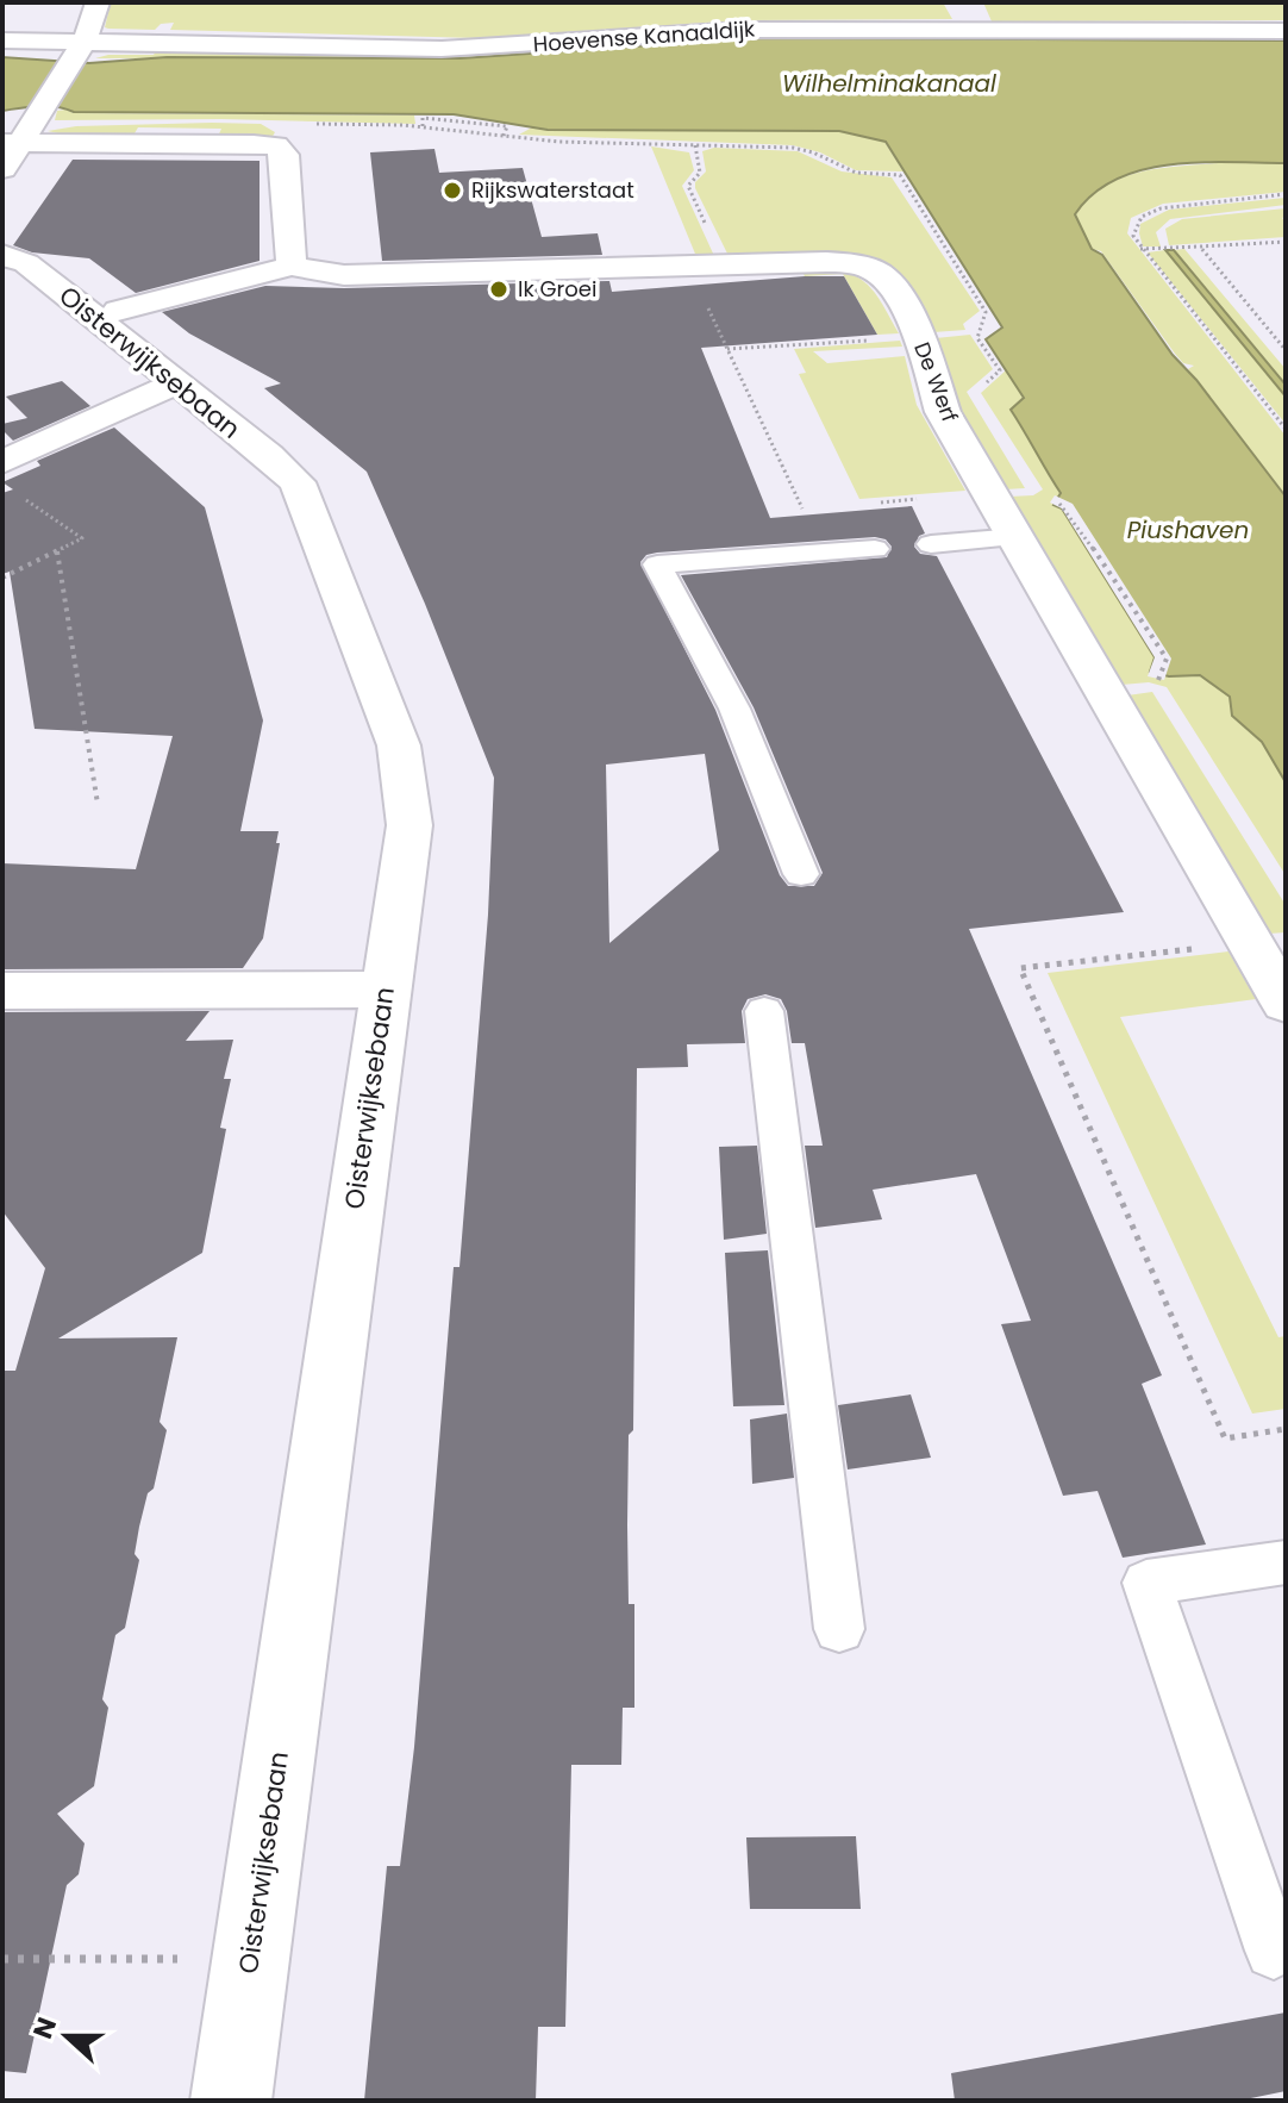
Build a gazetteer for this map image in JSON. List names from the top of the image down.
{
  "streets": {
    "street": ["Hoevense Kanaaldijk", "Oisterwijksebaan", "De Werf"]
  },
  "water": ["Wilhelminakanaal", "Piushaven"],
  "places": ["Rijkswaterstaat", "Ik Groei"],
  "north": "left"
}
